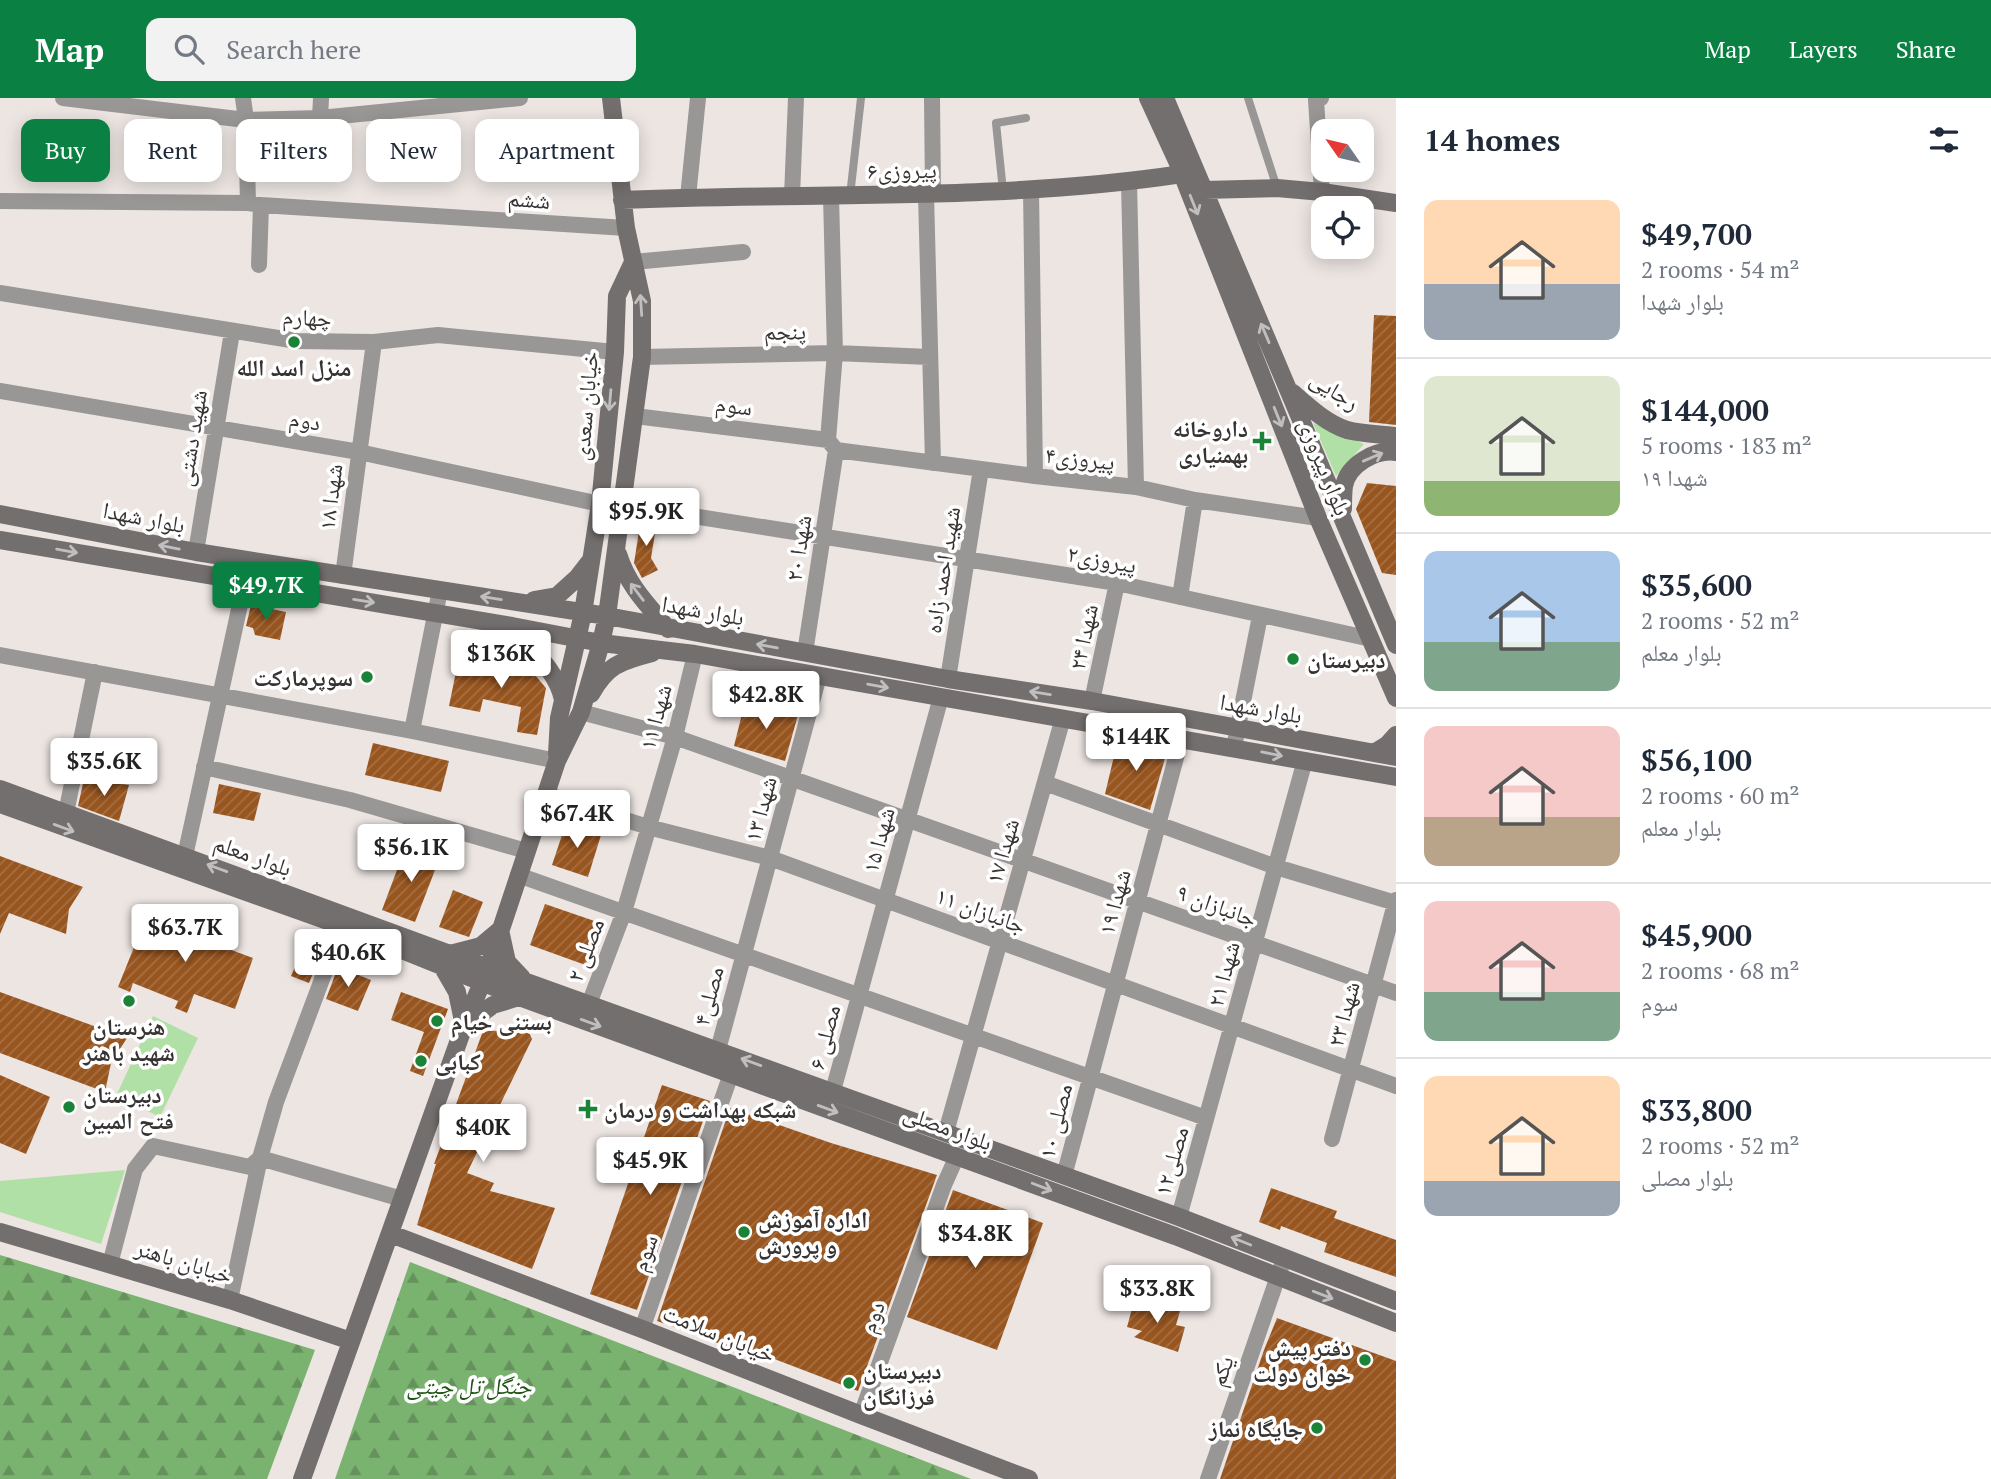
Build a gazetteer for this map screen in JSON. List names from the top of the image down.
{
  "streets": {
    "main road": [
      "پیروزی۶",
      "رجایی",
      "خیابان سعدی",
      "بلوار پیروزی",
      "بلوار شهدا",
      "بلوار معلم",
      "بلوار مصلی",
      "خیابان باهنر",
      "خیابان سلامت"
    ],
    "street": [
      "ششم",
      "چهارم",
      "پنجم",
      "سوم",
      "دوم",
      "شهید دشتی",
      "پیروزی۴",
      "شهدا ۱۸",
      "شهدا ۲۰",
      "پیروزی۲",
      "شهید احمد زاده",
      "شهدا ۲۴",
      "شهدا ۱۱",
      "شهدا ۱۳",
      "شهدا ۱۵",
      "شهدا ۱۷",
      "شهدا ۱۹",
      "جانبازان ۹",
      "جانبازان ۱۱",
      "مصلی ۲",
      "شهدا ۲۱",
      "مصلی۴",
      "شهدا ۲۳",
      "مصلی ۶",
      "مصلی ۱۰",
      "مصلی۱۲",
      "یکم"
    ]
  },
  "crossings": [
    ["پیروزی۶", "بلوار پیروزی"],
    ["پیروزی۶", "شهدا ۲۰"],
    ["چهارم", "خیابان سعدی"],
    ["چهارم", "شهید دشتی"],
    ["چهارم", "شهدا ۱۸"],
    ["پنجم", "شهدا ۲۰"],
    ["رجایی", "بلوار پیروزی"],
    ["سوم", "پیروزی۴"],
    ["سوم", "شهدا ۲۰"],
    ["سوم", "بلوار مصلی"],
    ["سوم", "خیابان سلامت"],
    ["خیابان سعدی", "دوم"],
    ["خیابان سعدی", "بلوار شهدا"],
    ["دوم", "شهید دشتی"],
    ["دوم", "شهدا ۱۸"],
    ["دوم", "بلوار مصلی"],
    ["دوم", "خیابان سلامت"],
    ["شهید دشتی", "بلوار شهدا"],
    ["پیروزی۴", "بلوار پیروزی"],
    ["پیروزی۴", "شهدا ۲۰"],
    ["پیروزی۴", "شهید احمد زاده"],
    ["بلوار پیروزی", "پیروزی۲"],
    ["شهدا ۱۸", "بلوار شهدا"],
    ["بلوار شهدا", "شهدا ۲۰"],
    ["بلوار شهدا", "شهید احمد زاده"],
    ["بلوار شهدا", "شهدا ۲۴"],
    ["بلوار شهدا", "شهدا ۱۱"],
    ["بلوار شهدا", "شهدا ۱۳"],
    ["بلوار شهدا", "شهدا ۱۵"],
    ["بلوار شهدا", "شهدا ۱۷"],
    ["بلوار شهدا", "شهدا ۱۹"],
    ["بلوار شهدا", "شهدا ۲۱"],
    ["شهدا ۲۰", "پیروزی۲"],
    ["پیروزی۲", "شهید احمد زاده"],
    ["پیروزی۲", "شهدا ۲۴"],
    ["شهدا ۱۱", "جانبازان ۹"],
    ["شهدا ۱۱", "جانبازان ۱۱"],
    ["شهدا ۱۱", "مصلی ۲"],
    ["شهدا ۱۳", "جانبازان ۹"],
    ["شهدا ۱۳", "جانبازان ۱۱"],
    ["شهدا ۱۳", "مصلی۴"],
    ["شهدا ۱۵", "جانبازان ۹"],
    ["شهدا ۱۵", "جانبازان ۱۱"],
    ["شهدا ۱۵", "مصلی ۶"],
    ["شهدا ۱۷", "جانبازان ۹"],
    ["شهدا ۱۷", "جانبازان ۱۱"],
    ["شهدا ۱۷", "بلوار مصلی"],
    ["بلوار معلم", "بلوار مصلی"],
    ["شهدا ۱۹", "جانبازان ۹"],
    ["شهدا ۱۹", "جانبازان ۱۱"],
    ["شهدا ۱۹", "مصلی ۱۰"],
    ["جانبازان ۹", "شهدا ۲۱"],
    ["جانبازان ۹", "شهدا ۲۳"],
    ["جانبازان ۱۱", "شهدا ۲۱"],
    ["جانبازان ۱۱", "شهدا ۲۳"],
    ["مصلی ۲", "بلوار مصلی"],
    ["شهدا ۲۱", "مصلی۱۲"],
    ["مصلی۴", "بلوار مصلی"],
    ["مصلی ۶", "بلوار مصلی"],
    ["مصلی ۱۰", "بلوار مصلی"],
    ["بلوار مصلی", "مصلی۱۲"],
    ["بلوار مصلی", "یکم"]
  ],
  "parks": ["جنگل تل چیتی"],
  "places": {
    "other": [
      "منزل اسد الله",
      "دبیرستان",
      "سوپرمارکت",
      "هنرستان شهید باهنر",
      "بستنی خیام",
      "کبابی",
      "دبیرستان فتح المبین",
      "اداره آموزش و پرورش",
      "دفتر پیش خوان دولت",
      "دبیرستان فرزانگان",
      "جایگاه نماز"
    ],
    "health": ["داروخانه بهمنیاری", "شبکه بهداشت و درمان"]
  },
  "north": "top left",
  "page": {
    "header": "Map",
    "search": "Search here",
    "nav": ["Map", "Layers", "Share"],
    "heading": "14 homes",
    "chip": [
      "Buy",
      "Rent",
      "Filters",
      "New",
      "Apartment"
    ],
    "list": [
      {
        "name": "$49,700",
        "note": "2 rooms · 54 m² · بلوار شهدا"
      },
      {
        "name": "$144,000",
        "note": "5 rooms · 183 m² · شهدا ۱۹"
      },
      {
        "name": "$35,600",
        "note": "2 rooms · 52 m² · بلوار معلم"
      },
      {
        "name": "$56,100",
        "note": "2 rooms · 60 m² · بلوار معلم"
      },
      {
        "name": "$45,900",
        "note": "2 rooms · 68 m² · سوم"
      },
      {
        "name": "$33,800",
        "note": "2 rooms · 52 m² · بلوار مصلی"
      }
    ],
    "price": [
      "$95.9K",
      "$49.7K",
      "$136K",
      "$42.8K",
      "$144K",
      "$35.6K",
      "$67.4K",
      "$56.1K",
      "$63.7K",
      "$40.6K",
      "$40K",
      "$45.9K",
      "$34.8K",
      "$33.8K"
    ]
  }
}
